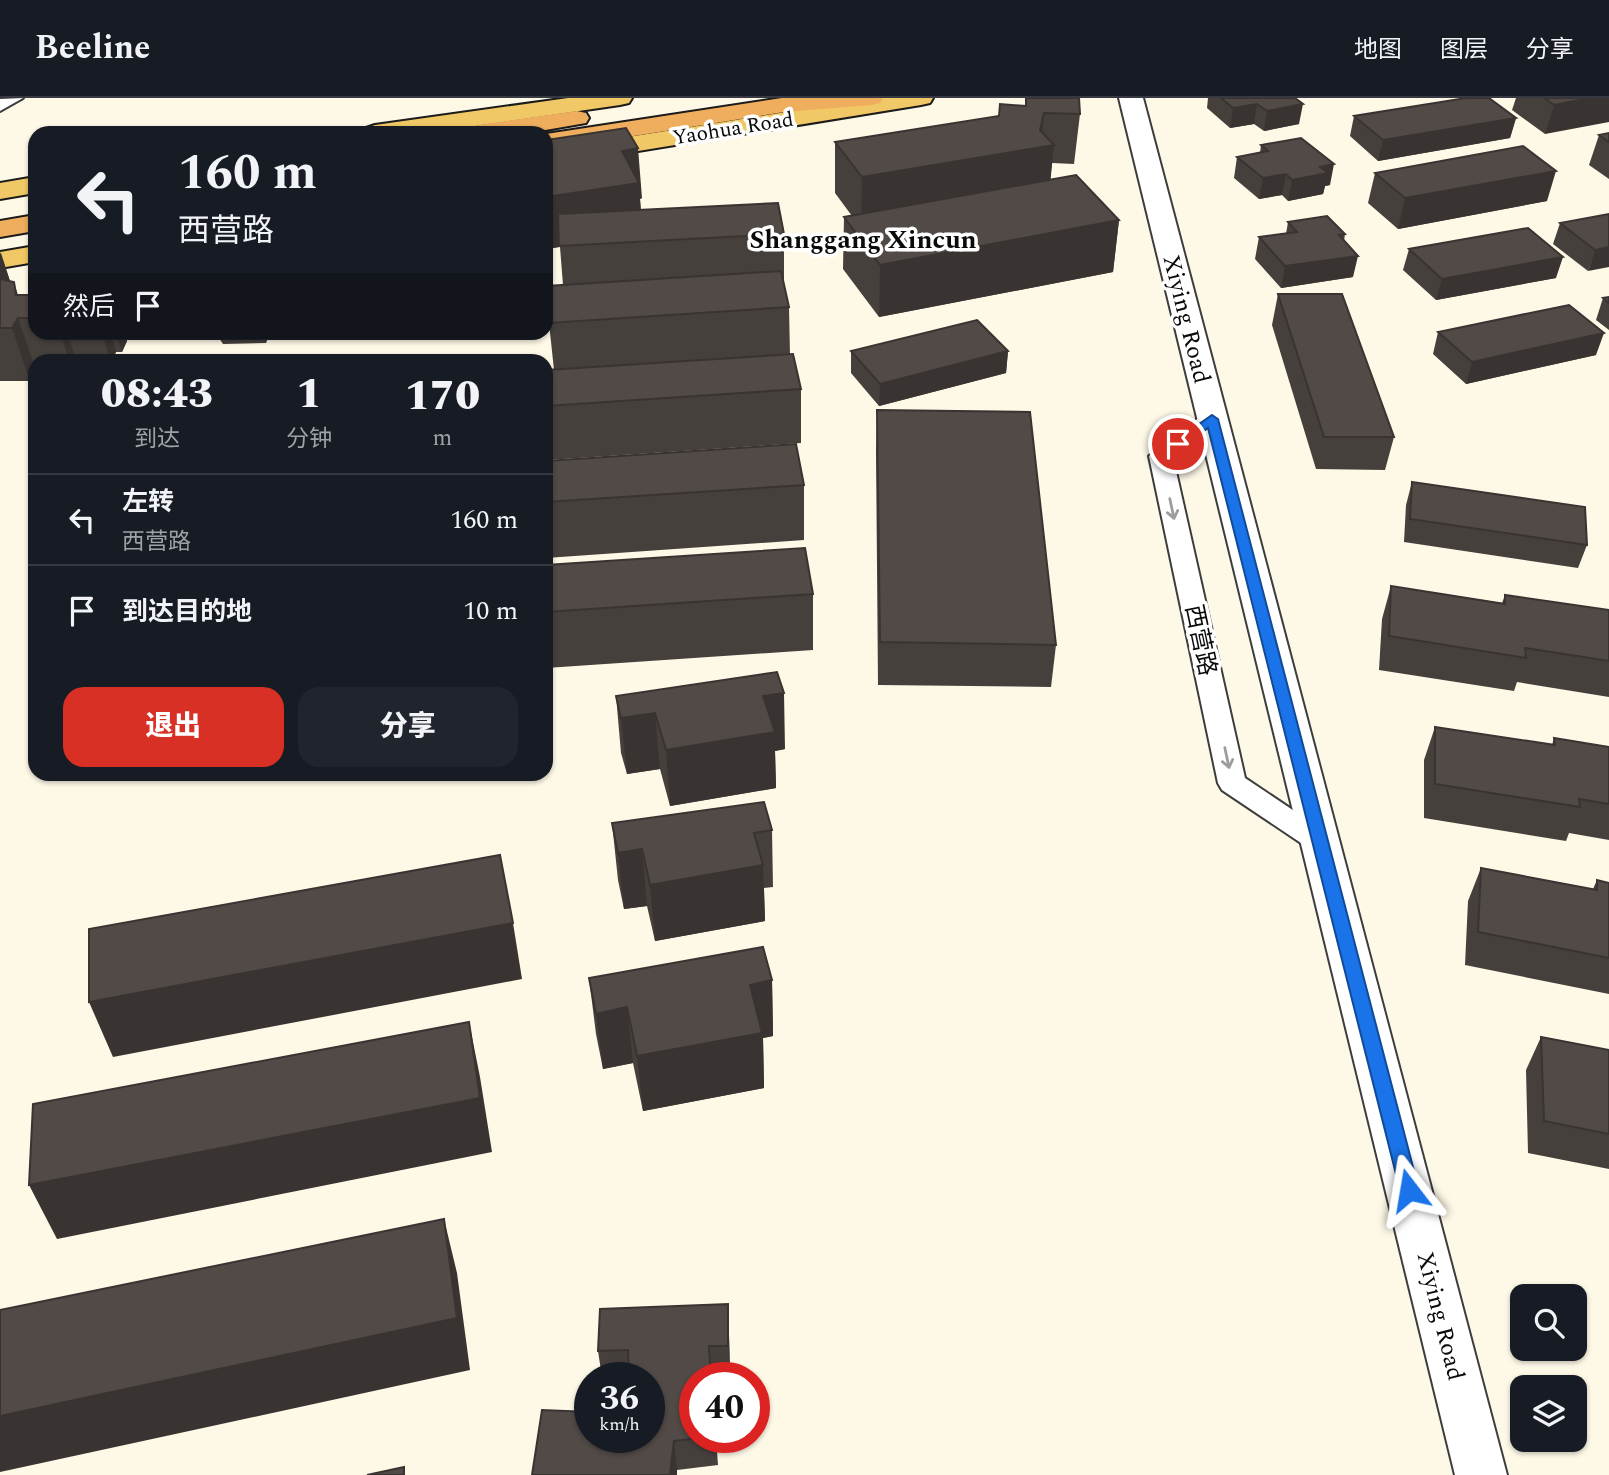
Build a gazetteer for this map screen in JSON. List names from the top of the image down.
{
  "streets": {
    "main road": ["Yaohua Road"],
    "street": ["Xiying Road"],
    "lane": ["西营路"]
  },
  "crossings": [
    ["Xiying Road", "西营路"]
  ],
  "one_way": ["西营路"],
  "districts": ["Shanggang Xincun"],
  "page": {
    "header": "Beeline",
    "nav": ["地图", "图层", "分享"],
    "turn": ["160 m", "西营路"],
    "then": "然后",
    "eta": [
      "08:43",
      "到达",
      "1",
      "分钟",
      "170",
      "m"
    ],
    "list": [
      {
        "name": "左转",
        "note": "西营路",
        "value": "160 m"
      },
      {
        "name": "到达目的地",
        "value": "10 m"
      }
    ],
    "buttons": ["退出", "分享"],
    "speed": "36 km/h",
    "limit": "40"
  }
}
